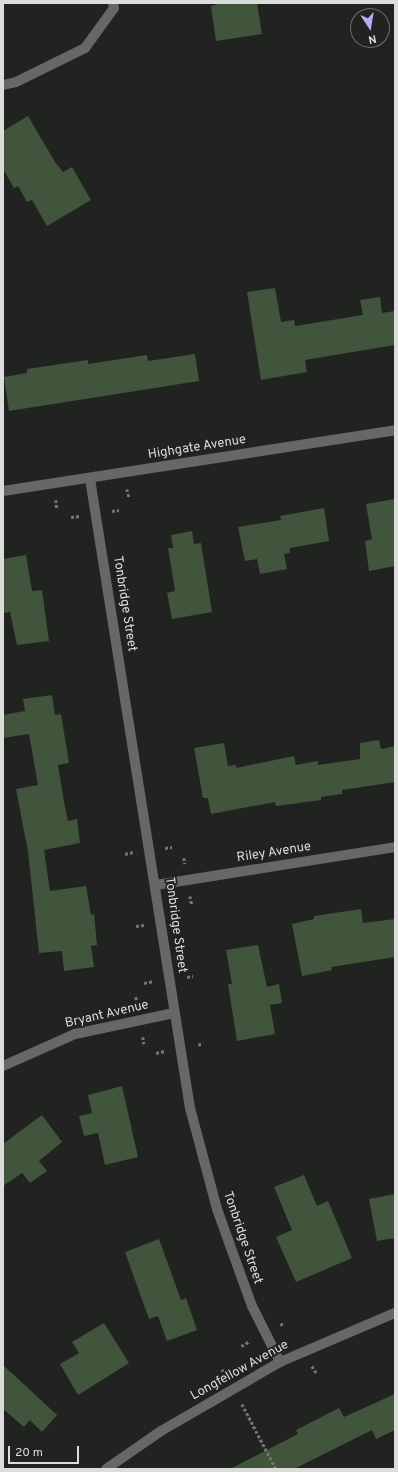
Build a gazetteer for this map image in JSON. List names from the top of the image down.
{
  "streets": {
    "street": [
      "Highgate Avenue",
      "Tonbridge Street",
      "Riley Avenue",
      "Bryant Avenue",
      "Longfellow Avenue"
    ]
  },
  "crossings": [
    ["Highgate Avenue", "Tonbridge Street"],
    ["Tonbridge Street", "Riley Avenue"],
    ["Tonbridge Street", "Bryant Avenue"],
    ["Tonbridge Street", "Longfellow Avenue"]
  ],
  "scale_bar": "20 m",
  "north": "bottom"
}
